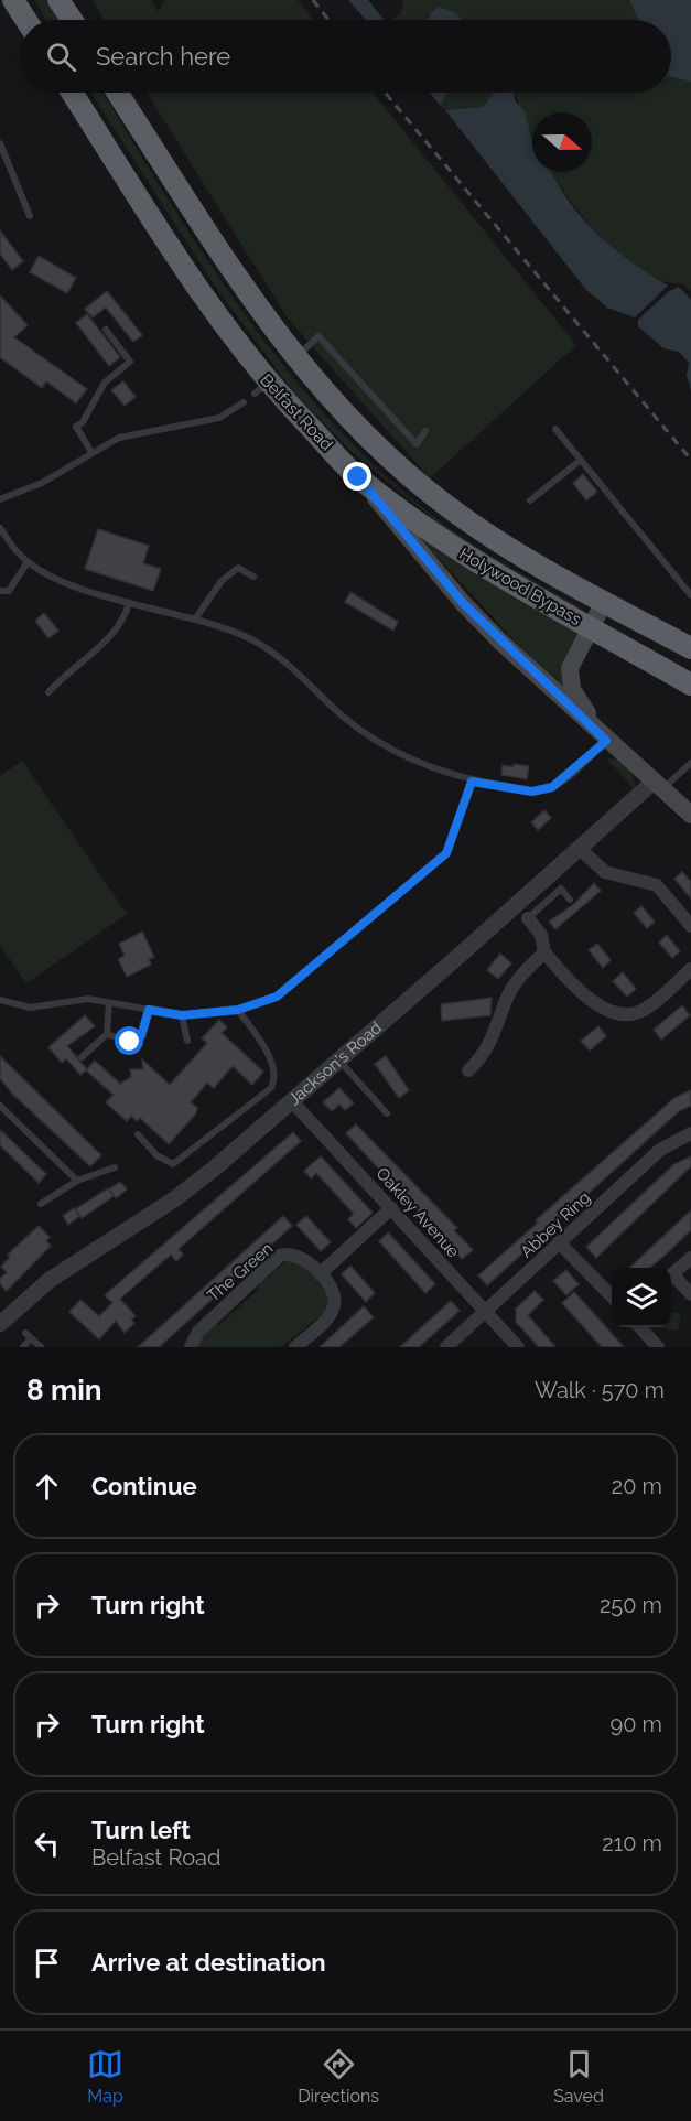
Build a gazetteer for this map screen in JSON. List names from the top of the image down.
{
  "streets": {
    "highway": ["Belfast Road", "Holywood Bypass"],
    "street": [
      "Jackson's Road",
      "Oakley Avenue",
      "Abbey Ring",
      "The Green"
    ]
  },
  "crossings": [
    ["Belfast Road", "Holywood Bypass"],
    ["Belfast Road", "Jackson's Road"],
    ["Jackson's Road", "Oakley Avenue"],
    ["Oakley Avenue", "Abbey Ring"]
  ],
  "north": "right",
  "page": {
    "search": "Search here",
    "heading": ["8 min", "Walk · 570 m"],
    "list": [
      ["Continue", "20 m"],
      ["Turn right", "250 m"],
      ["Turn right", "90 m"],
      ["Turn left", "Belfast Road", "210 m"],
      "Arrive at destination"
    ],
    "nav": ["Map", "Directions", "Saved"]
  }
}
